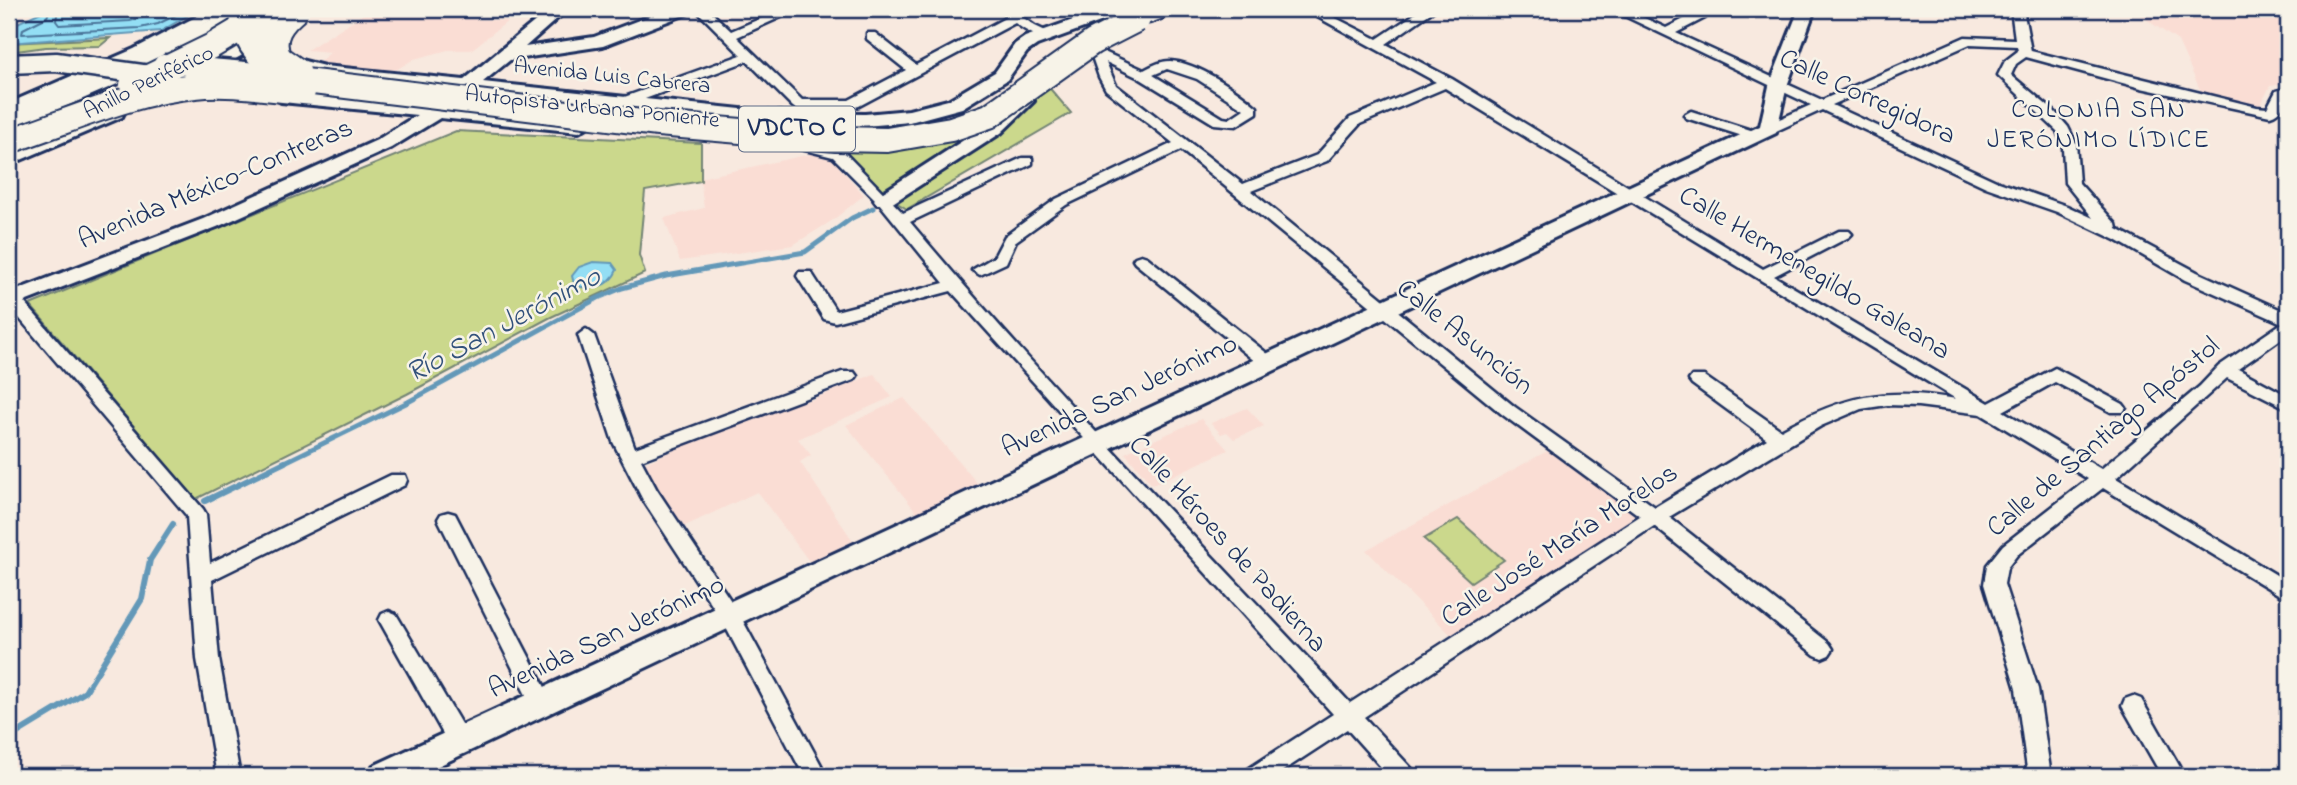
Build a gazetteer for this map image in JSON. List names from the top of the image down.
{
  "streets": {
    "highway": ["Anillo Periférico", "Autopista Urbana Poniente", "VDCTO C"],
    "main road": ["Avenida Luis Cabrera", "Avenida México-Contreras", "Avenida San Jerónimo"],
    "street": [
      "Calle Corregidora",
      "Calle Hermenegildo Galeana",
      "Calle Asunción",
      "Calle de Santiago Apóstol",
      "Calle Héroes de Padierna",
      "Calle José María Morelos"
    ]
  },
  "crossings": [
    ["Avenida Luis Cabrera", "Autopista Urbana Poniente"],
    ["Avenida Luis Cabrera", "Avenida México-Contreras"],
    ["Avenida Luis Cabrera", "Calle Asunción"],
    ["Avenida Luis Cabrera", "Calle Héroes de Padierna"],
    ["Anillo Periférico", "Autopista Urbana Poniente"],
    ["Autopista Urbana Poniente", "Avenida México-Contreras"],
    ["Calle Hermenegildo Galeana", "Avenida San Jerónimo"],
    ["Calle Hermenegildo Galeana", "Calle de Santiago Apóstol"],
    ["Calle Hermenegildo Galeana", "Calle José María Morelos"],
    ["Calle Asunción", "Avenida San Jerónimo"],
    ["Calle Asunción", "Calle José María Morelos"],
    ["Avenida San Jerónimo", "Calle Héroes de Padierna"],
    ["Calle Héroes de Padierna", "Calle José María Morelos"]
  ],
  "districts": ["COLONIA SAN JERÓNIMO LÍDICE"],
  "water": ["Río San Jerónimo"]
}
